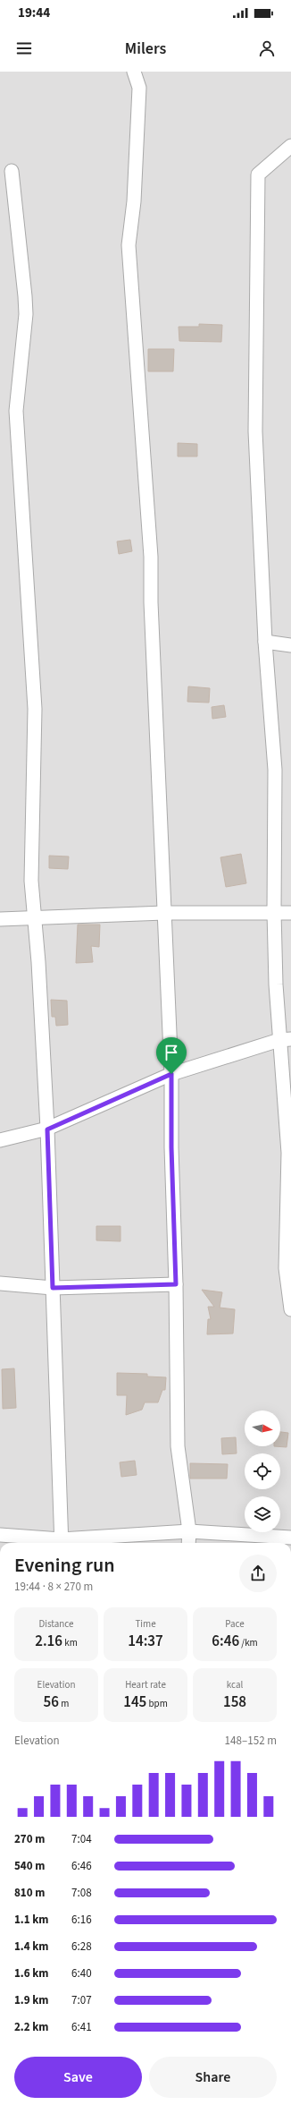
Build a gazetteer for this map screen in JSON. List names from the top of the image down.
{
  "north": "right",
  "page": {
    "status": "19:44",
    "header": "Milers",
    "heading": ["Evening run", "19:44 · 8 × 270 m"],
    "stats": [
      ["Distance", "2.16 km"],
      ["Time", "14:37"],
      ["Pace", "6:46 /km"],
      ["Elevation", "56 m"],
      ["Heart rate", "145 bpm"],
      ["kcal", "158"]
    ],
    "chart": ["Elevation", "148–152 m"],
    "list": [
      {
        "name": "270 m",
        "note": "7:04"
      },
      {
        "name": "540 m",
        "note": "6:46"
      },
      {
        "name": "810 m",
        "note": "7:08"
      },
      {
        "name": "1.1 km",
        "note": "6:16"
      },
      {
        "name": "1.4 km",
        "note": "6:28"
      },
      {
        "name": "1.6 km",
        "note": "6:40"
      },
      {
        "name": "1.9 km",
        "note": "7:07"
      },
      {
        "name": "2.2 km",
        "note": "6:41"
      }
    ],
    "buttons": ["Save", "Share"]
  }
}
